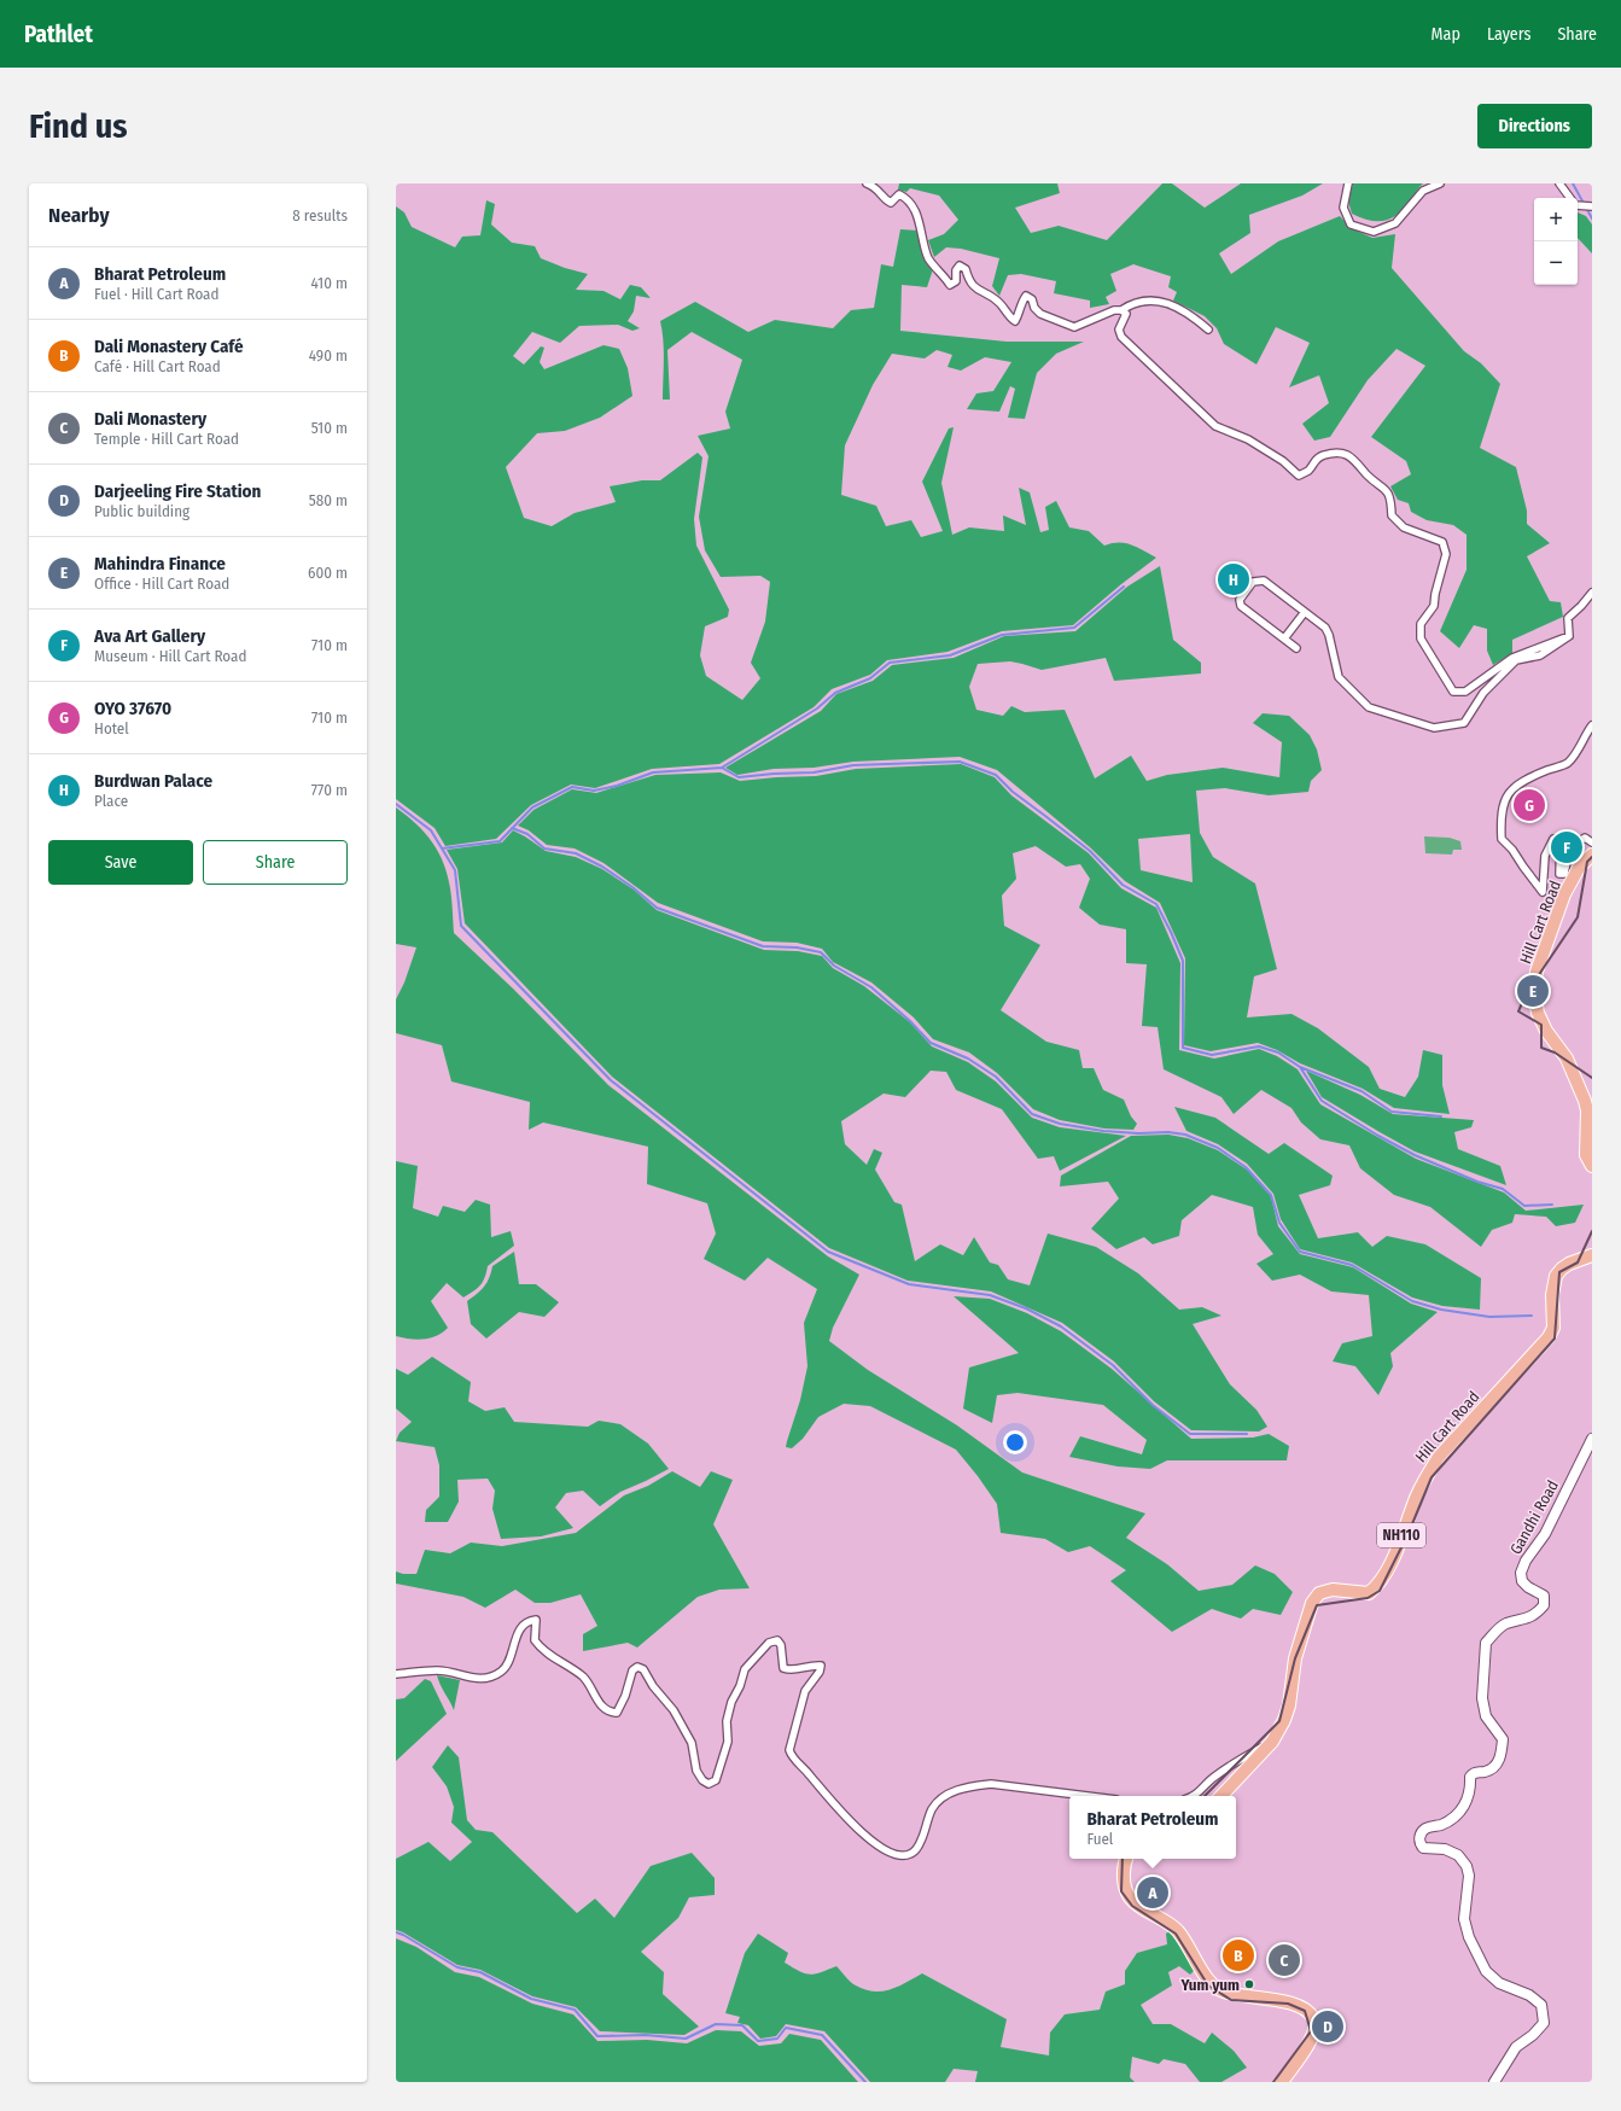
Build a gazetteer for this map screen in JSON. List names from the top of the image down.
{
  "streets": {
    "highway": ["Hill Cart Road", "NH110"],
    "main road": ["Gandhi Road"]
  },
  "places": ["Yum yum"],
  "page": {
    "header": "Pathlet",
    "nav": ["Map", "Layers", "Share"],
    "buttons": [
      "Directions",
      ["Save", "Share"]
    ],
    "title": "Find us",
    "heading": ["Nearby", "8 results"],
    "map_buttons": ["+", "−"],
    "list": [
      {
        "mark": "A",
        "name": "Bharat Petroleum",
        "note": "Fuel · Hill Cart Road",
        "value": "410 m"
      },
      {
        "mark": "B",
        "name": "Dali Monastery Café",
        "note": "Café · Hill Cart Road",
        "value": "490 m"
      },
      {
        "mark": "C",
        "name": "Dali Monastery",
        "note": "Temple · Hill Cart Road",
        "value": "510 m"
      },
      {
        "mark": "D",
        "name": "Darjeeling Fire Station",
        "note": "Public building",
        "value": "580 m"
      },
      {
        "mark": "E",
        "name": "Mahindra Finance",
        "note": "Office · Hill Cart Road",
        "value": "600 m"
      },
      {
        "mark": "F",
        "name": "Ava Art Gallery",
        "note": "Museum · Hill Cart Road",
        "value": "710 m"
      },
      {
        "mark": "G",
        "name": "OYO 37670",
        "note": "Hotel",
        "value": "710 m"
      },
      {
        "mark": "H",
        "name": "Burdwan Palace",
        "note": "Place",
        "value": "770 m"
      }
    ],
    "pins": [
      "H",
      "G",
      "F",
      "E",
      "A",
      "B",
      "C",
      "D"
    ],
    "popup": ["Bharat Petroleum", "Fuel"]
  }
}
